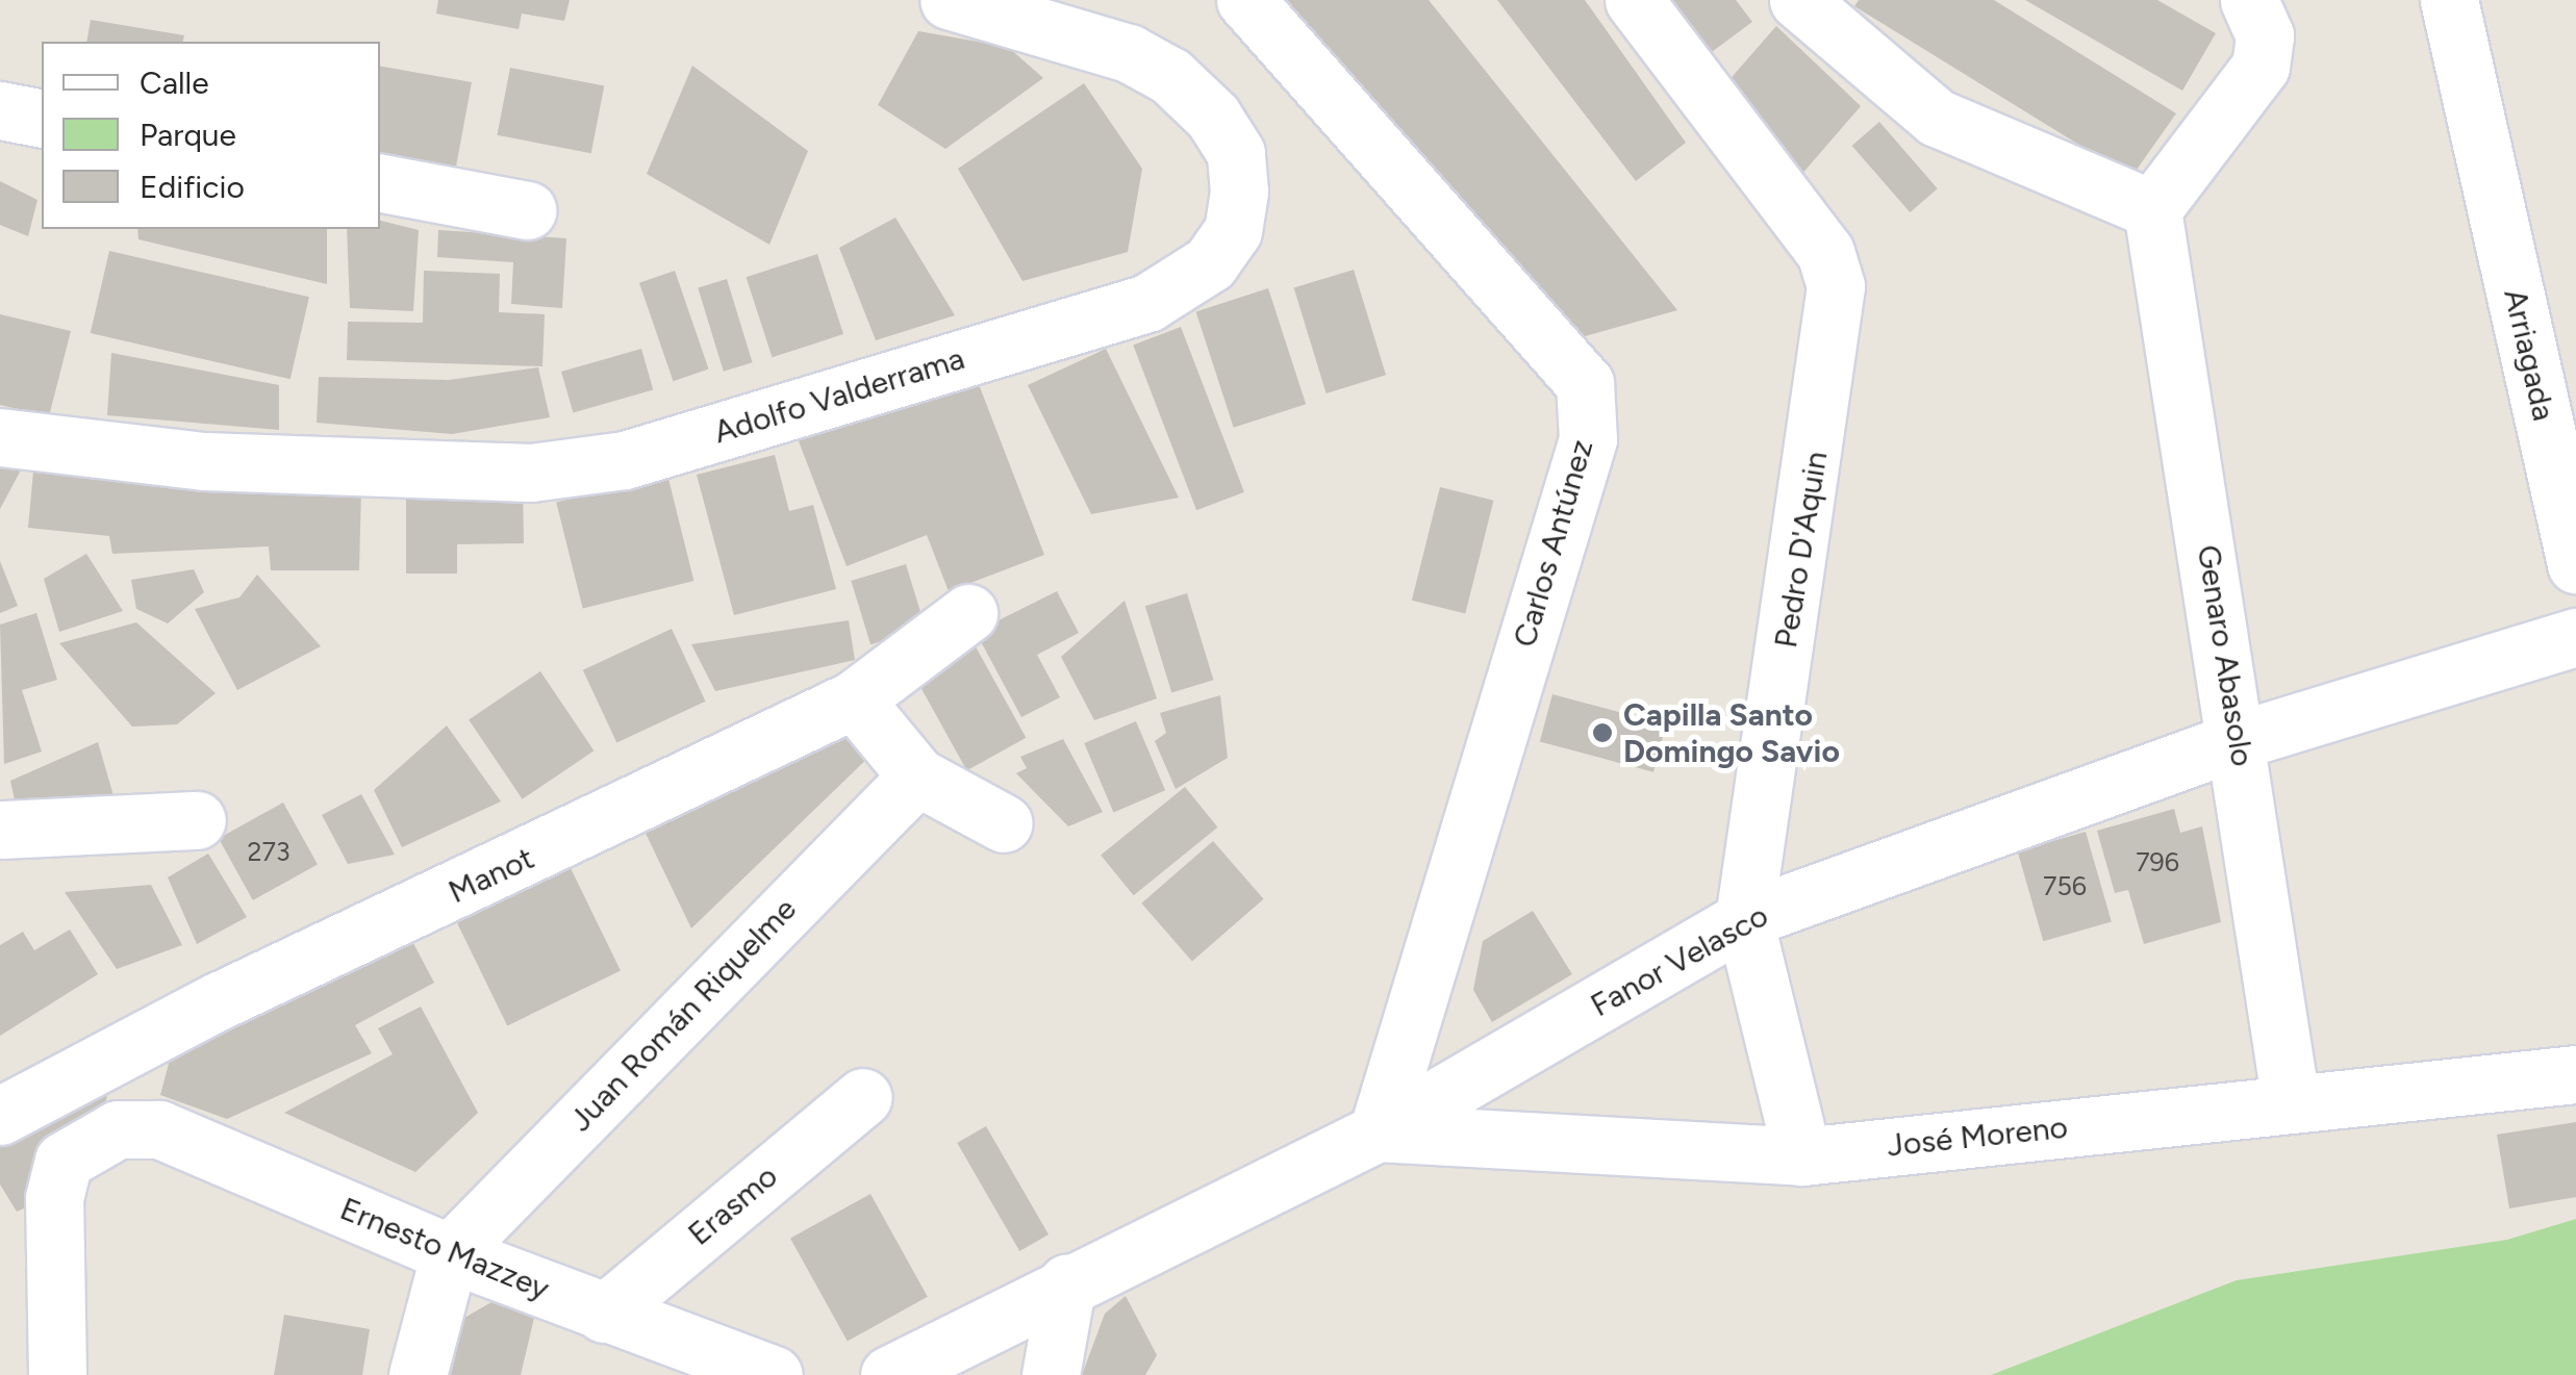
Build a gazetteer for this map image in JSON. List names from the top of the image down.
{
  "streets": {
    "street": [
      "Arriagada",
      "Adolfo Valderrama",
      "Carlos Antúnez",
      "Pedro D'Aquin",
      "Genaro Abasolo",
      "Manot",
      "Fanor Velasco",
      "Juan Román Riquelme",
      "José Moreno",
      "Erasmo",
      "Ernesto Mazzey"
    ]
  },
  "crossings": [
    ["Carlos Antúnez", "Fanor Velasco"],
    ["Carlos Antúnez", "José Moreno"],
    ["Pedro D'Aquin", "Fanor Velasco"],
    ["Pedro D'Aquin", "José Moreno"],
    ["Genaro Abasolo", "Fanor Velasco"],
    ["Genaro Abasolo", "José Moreno"],
    ["Fanor Velasco", "José Moreno"],
    ["Juan Román Riquelme", "Ernesto Mazzey"],
    ["Erasmo", "Ernesto Mazzey"]
  ],
  "places": ["Capilla Santo Domingo Savio"],
  "house_numbers": ["273", "796", "756"],
  "legend": ["Calle", "Parque", "Edificio"]
}
